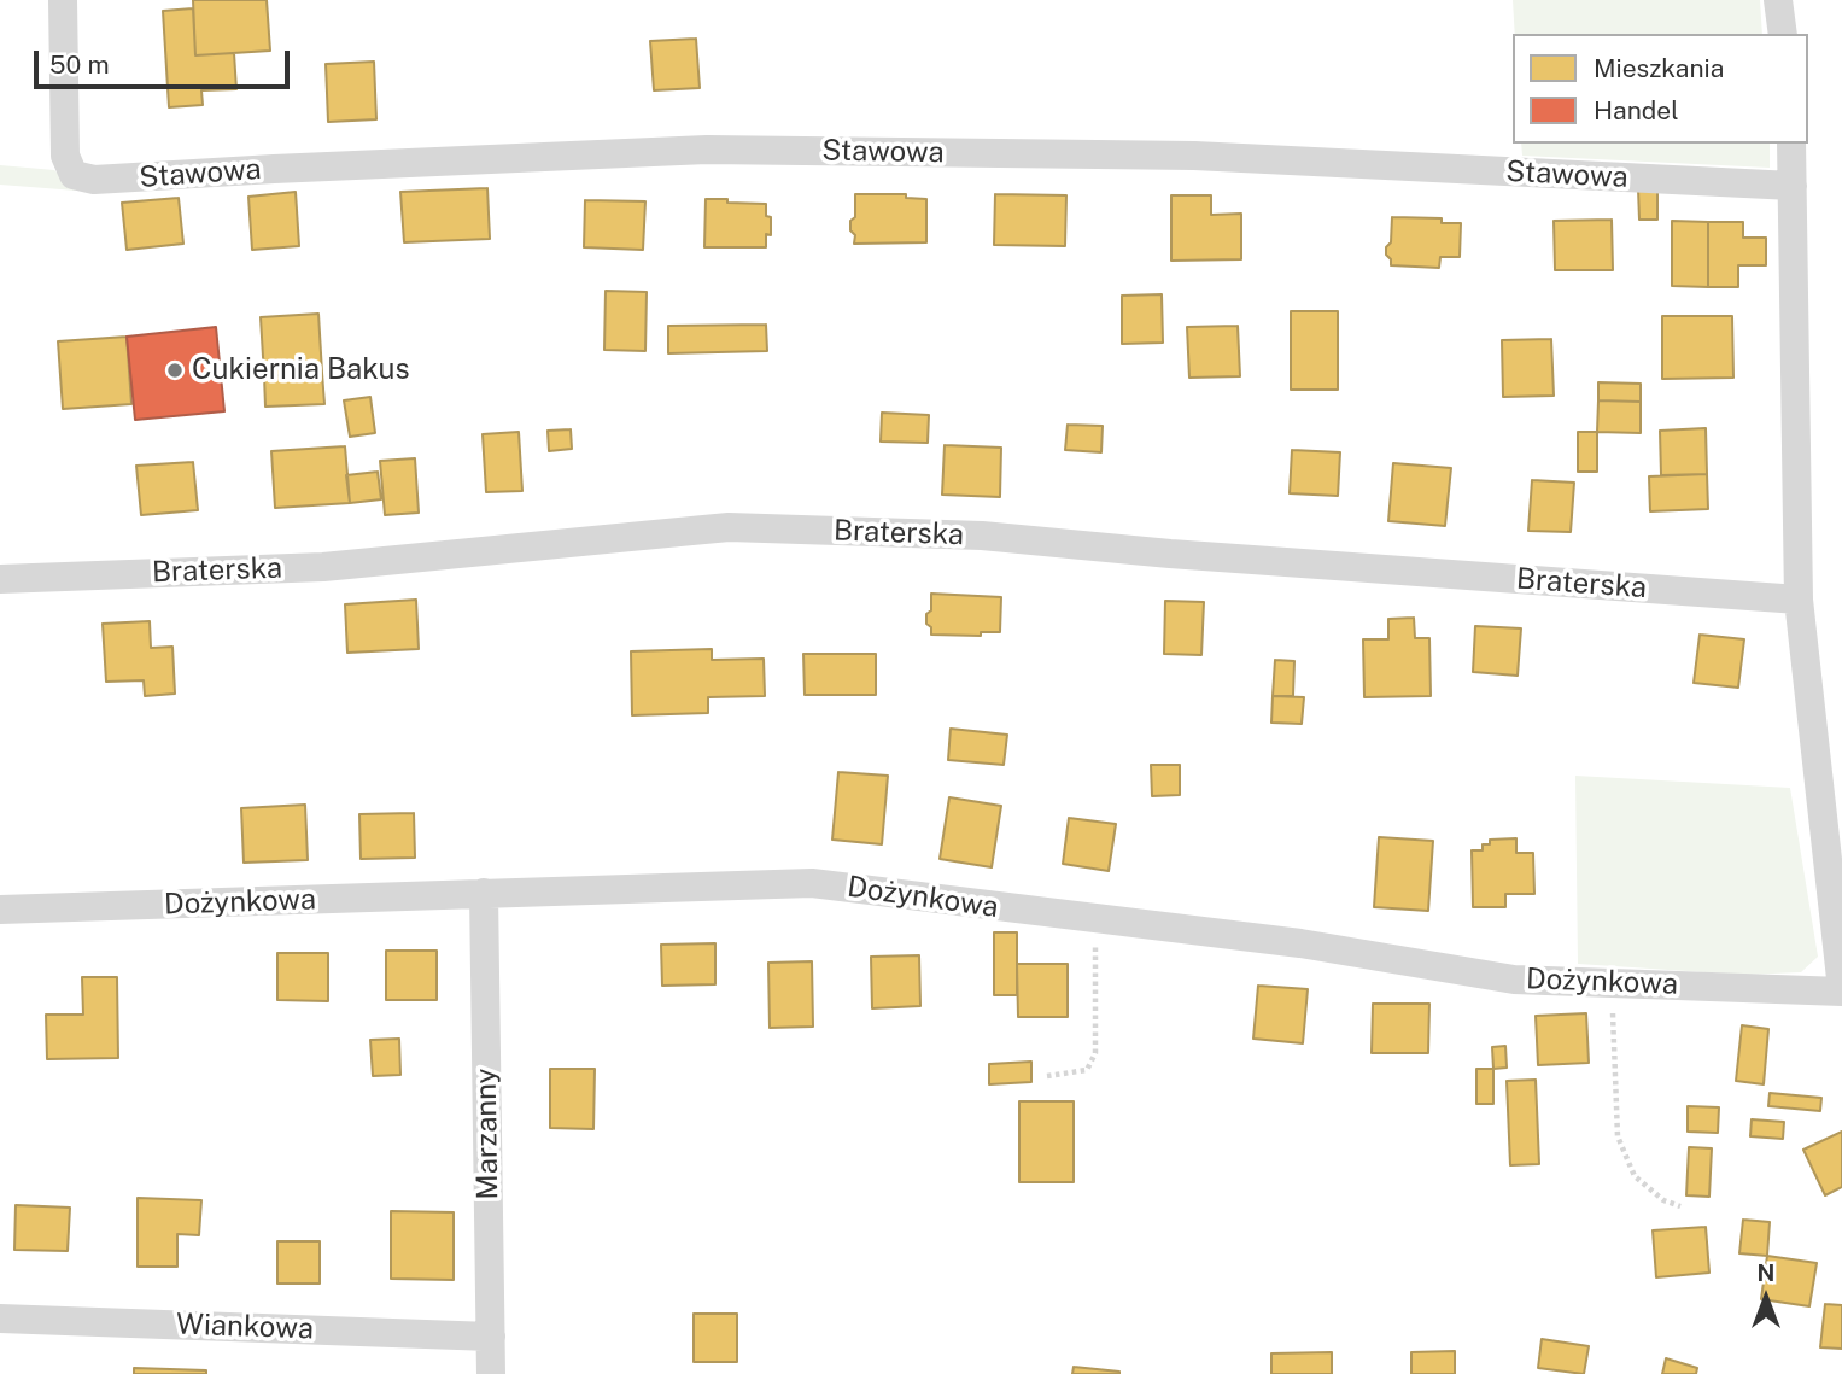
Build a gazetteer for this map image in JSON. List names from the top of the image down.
{
  "streets": {
    "street": [
      "Stawowa",
      "Braterska",
      "Dożynkowa",
      "Marzanny",
      "Wiankowa"
    ]
  },
  "crossings": [
    ["Dożynkowa", "Marzanny"],
    ["Marzanny", "Wiankowa"]
  ],
  "places": ["Cukiernia Bakus"],
  "legend": ["Mieszkania", "Handel"],
  "scale_bar": "50 m",
  "north": "top"
}
